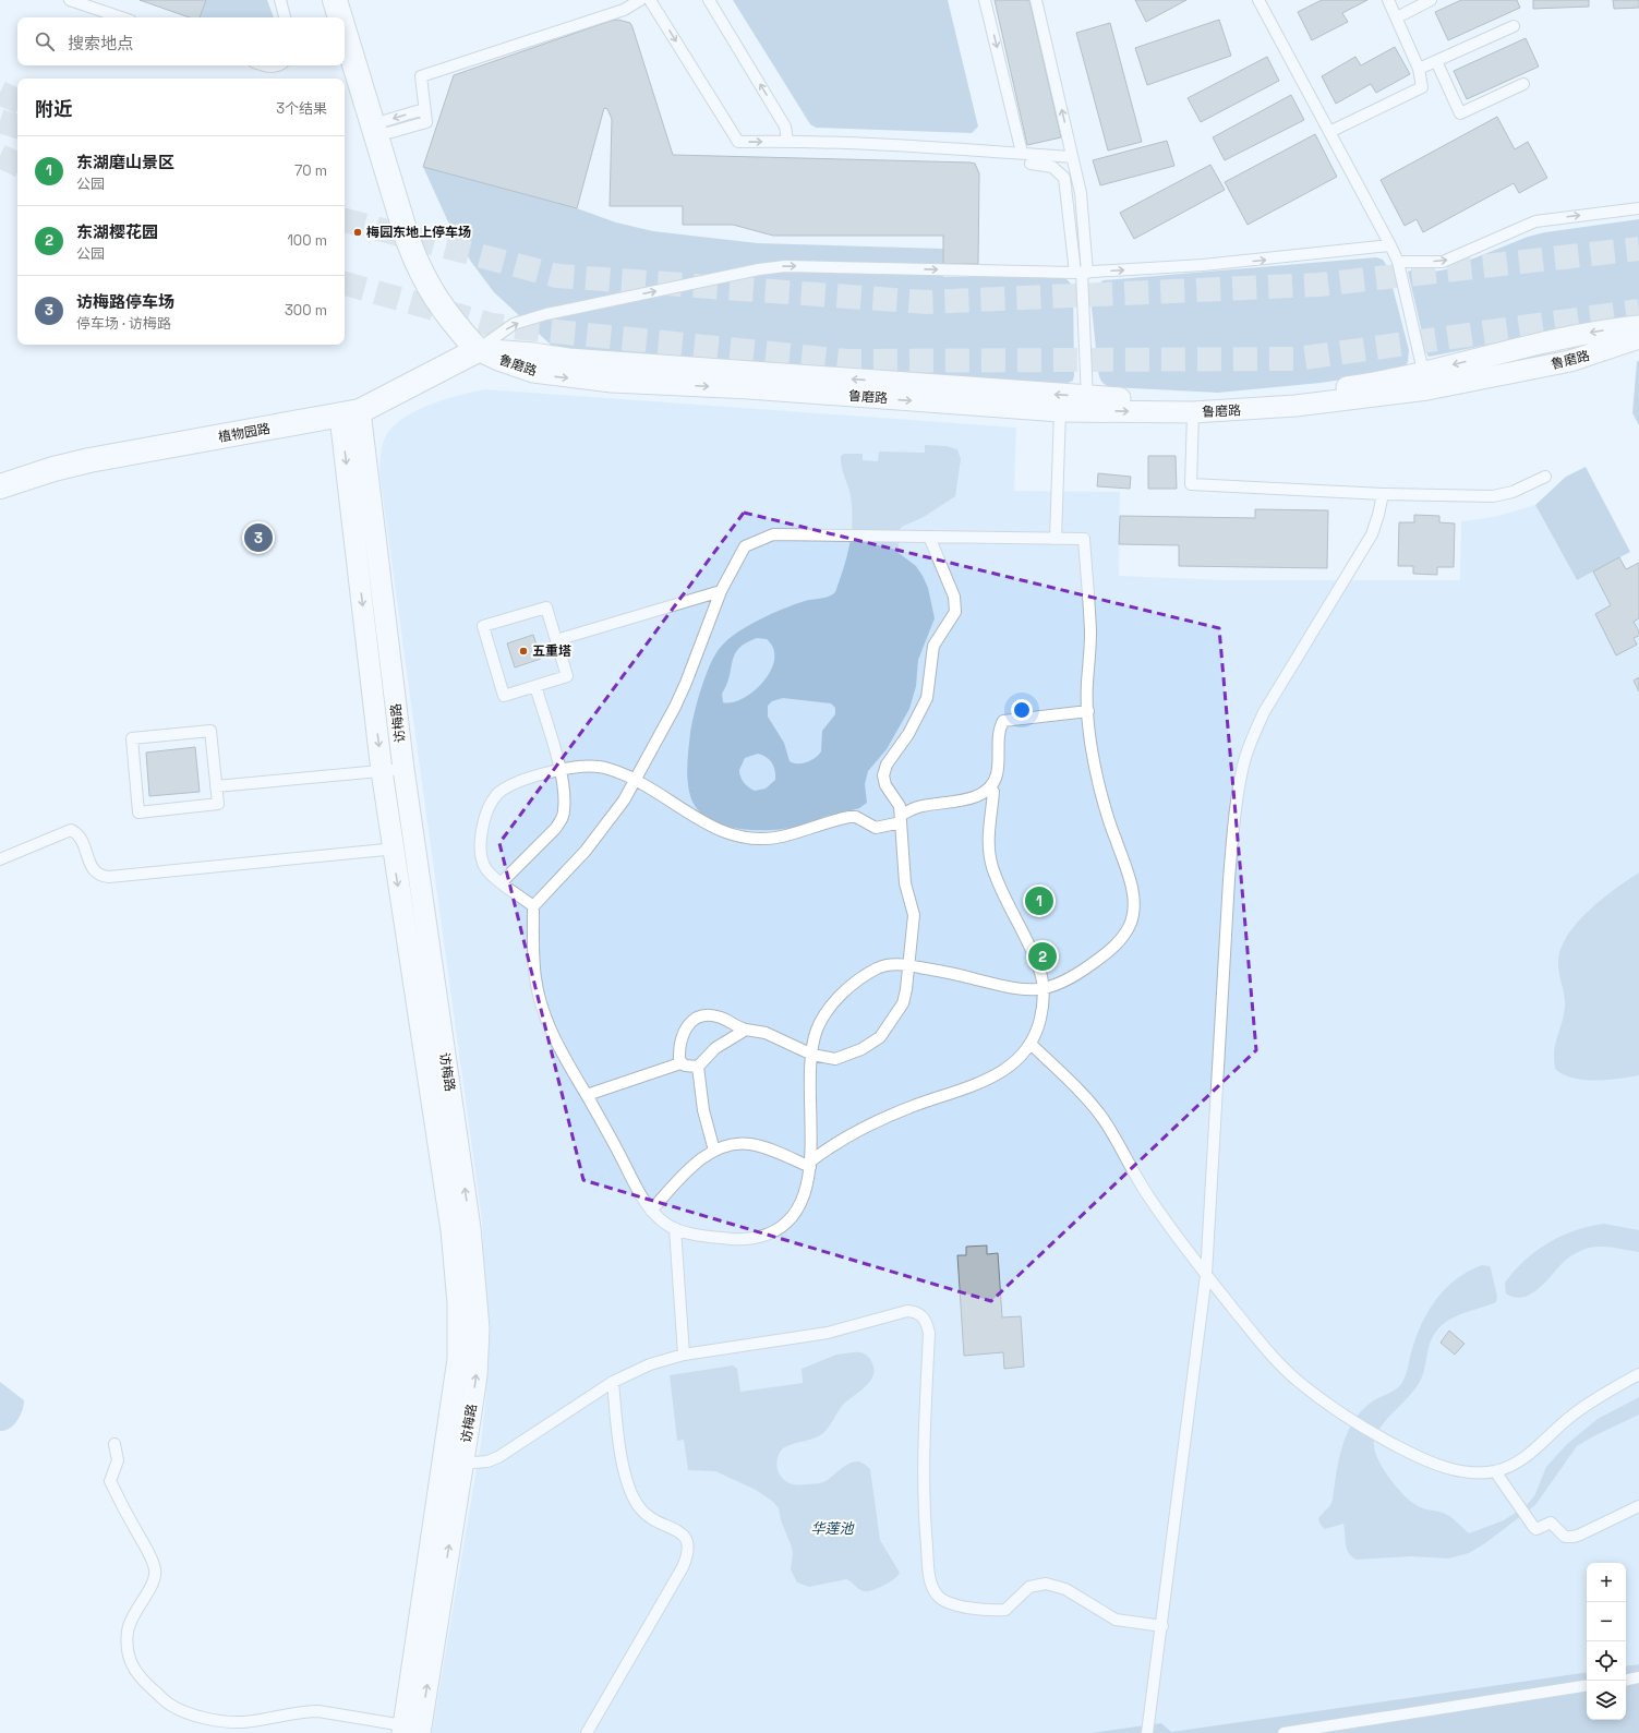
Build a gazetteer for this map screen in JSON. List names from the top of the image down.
{
  "streets": {
    "street": ["鲁磨路", "植物园路", "访梅路"]
  },
  "crossings": [
    ["鲁磨路", "植物园路"],
    ["植物园路", "访梅路"]
  ],
  "water": ["华莲池"],
  "places": ["梅园东地上停车场", "五重塔"],
  "page": {
    "search": "搜索地点",
    "heading": ["附近", "3个结果"],
    "list": [
      {
        "mark": "1",
        "name": "东湖磨山景区",
        "note": "公园",
        "value": "70 m"
      },
      {
        "mark": "2",
        "name": "东湖樱花园",
        "note": "公园",
        "value": "100 m"
      },
      {
        "mark": "3",
        "name": "访梅路停车场",
        "note": "停车场 · 访梅路",
        "value": "300 m"
      }
    ],
    "pins": ["3", "1", "2"],
    "map_buttons": ["+", "−"]
  }
}
